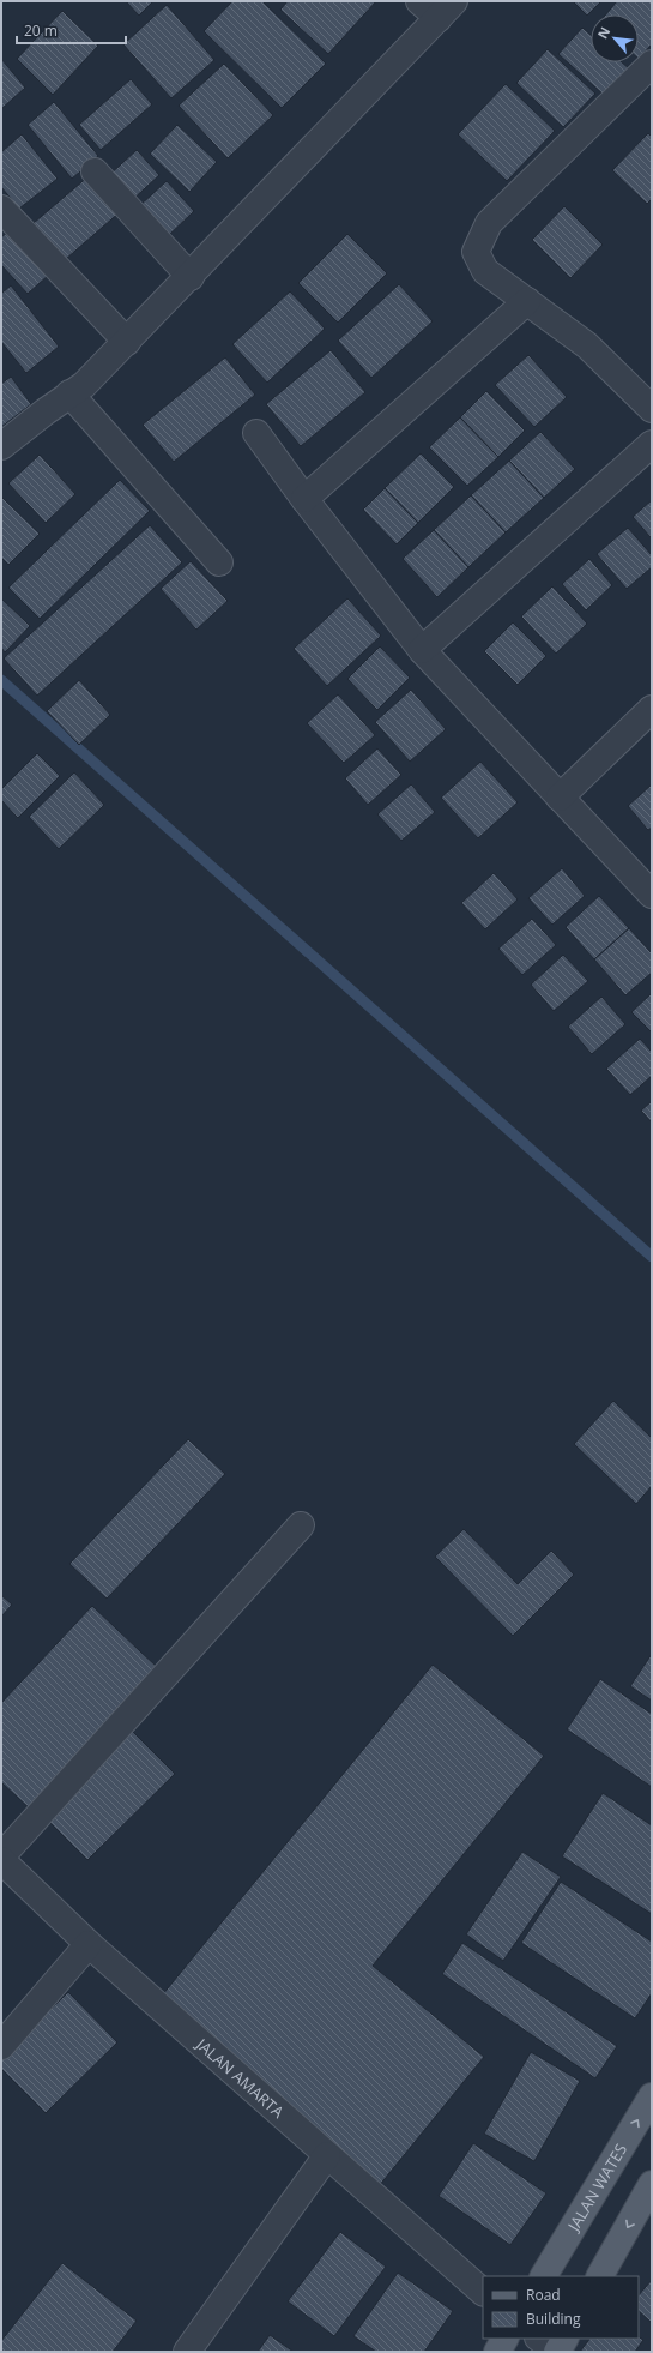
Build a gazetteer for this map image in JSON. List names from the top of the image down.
{
  "streets": {
    "main road": ["JALAN WATES"],
    "street": ["JALAN AMARTA"]
  },
  "legend": ["Road", "Building"],
  "scale_bar": "20 m",
  "north": "top left"
}
